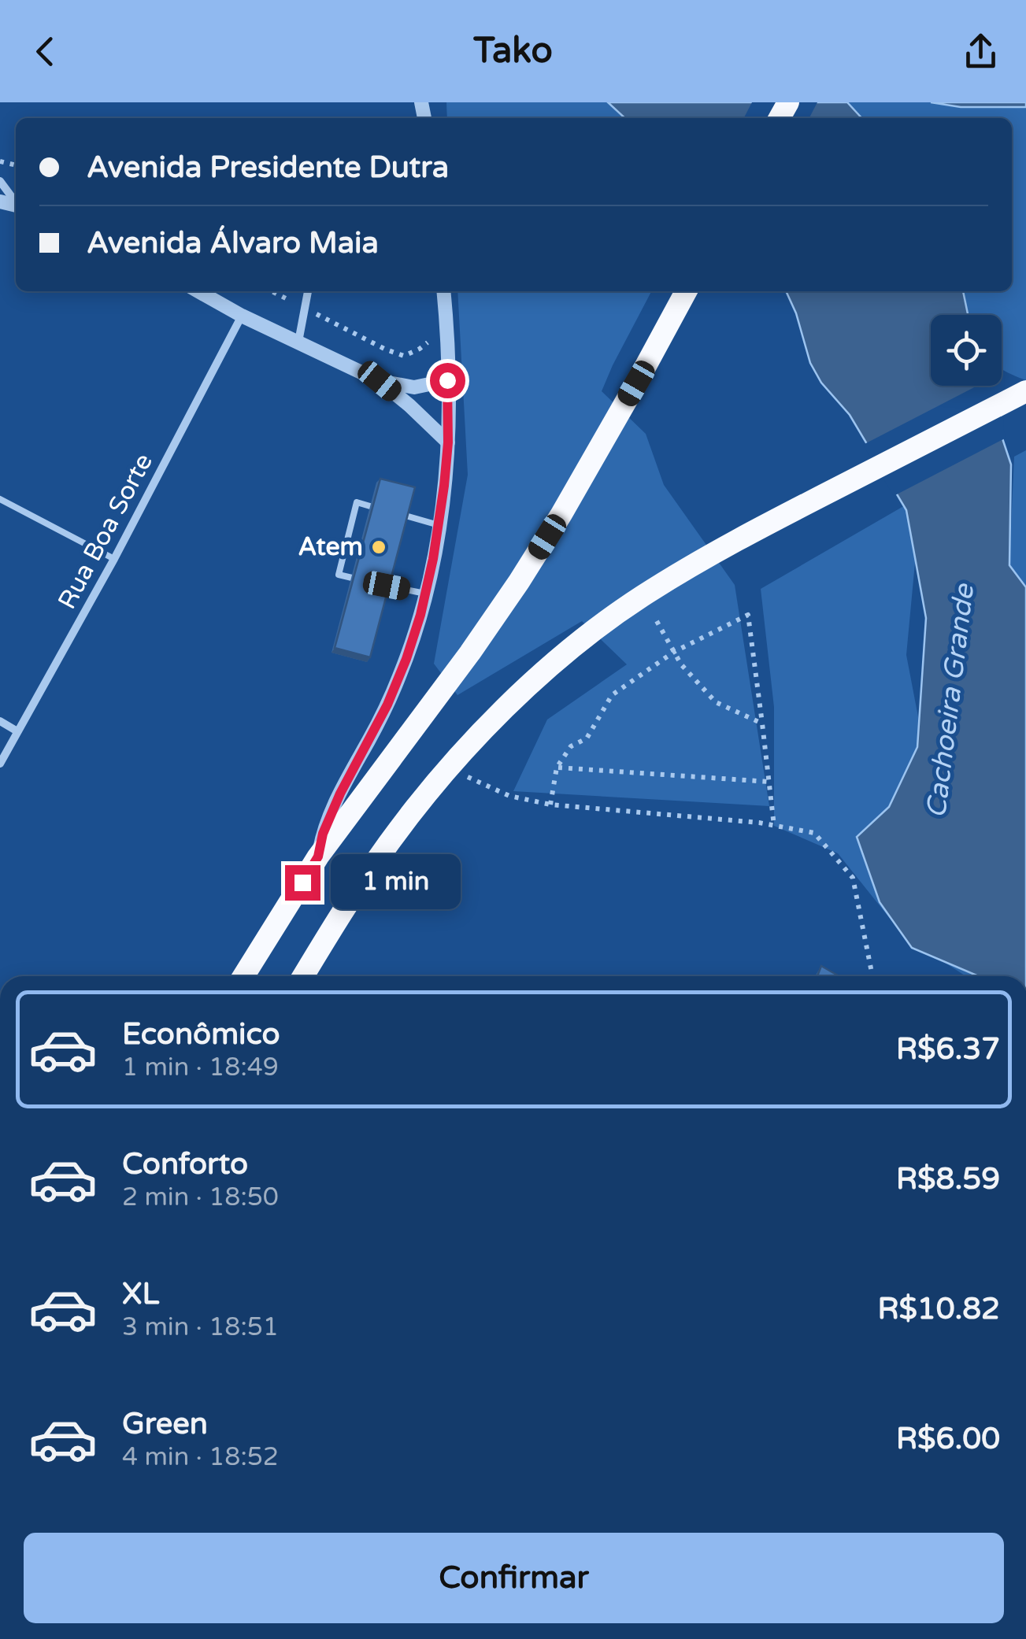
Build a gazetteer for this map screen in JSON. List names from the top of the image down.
{
  "streets": {
    "street": ["Rua Boa Sorte"]
  },
  "water": ["Cachoeira Grande"],
  "places": ["Atem"],
  "page": {
    "header": "Tako",
    "banner": ["Avenida Presidente Dutra", "Avenida Álvaro Maia"],
    "bubble": "1 min",
    "list": [
      {
        "name": "Econômico",
        "note": "1 min · 18:49",
        "value": "R$6.37"
      },
      {
        "name": "Conforto",
        "note": "2 min · 18:50",
        "value": "R$8.59"
      },
      {
        "name": "XL",
        "note": "3 min · 18:51",
        "value": "R$10.82"
      },
      {
        "name": "Green",
        "note": "4 min · 18:52",
        "value": "R$6.00"
      }
    ],
    "buttons": "Confirmar"
  }
}
